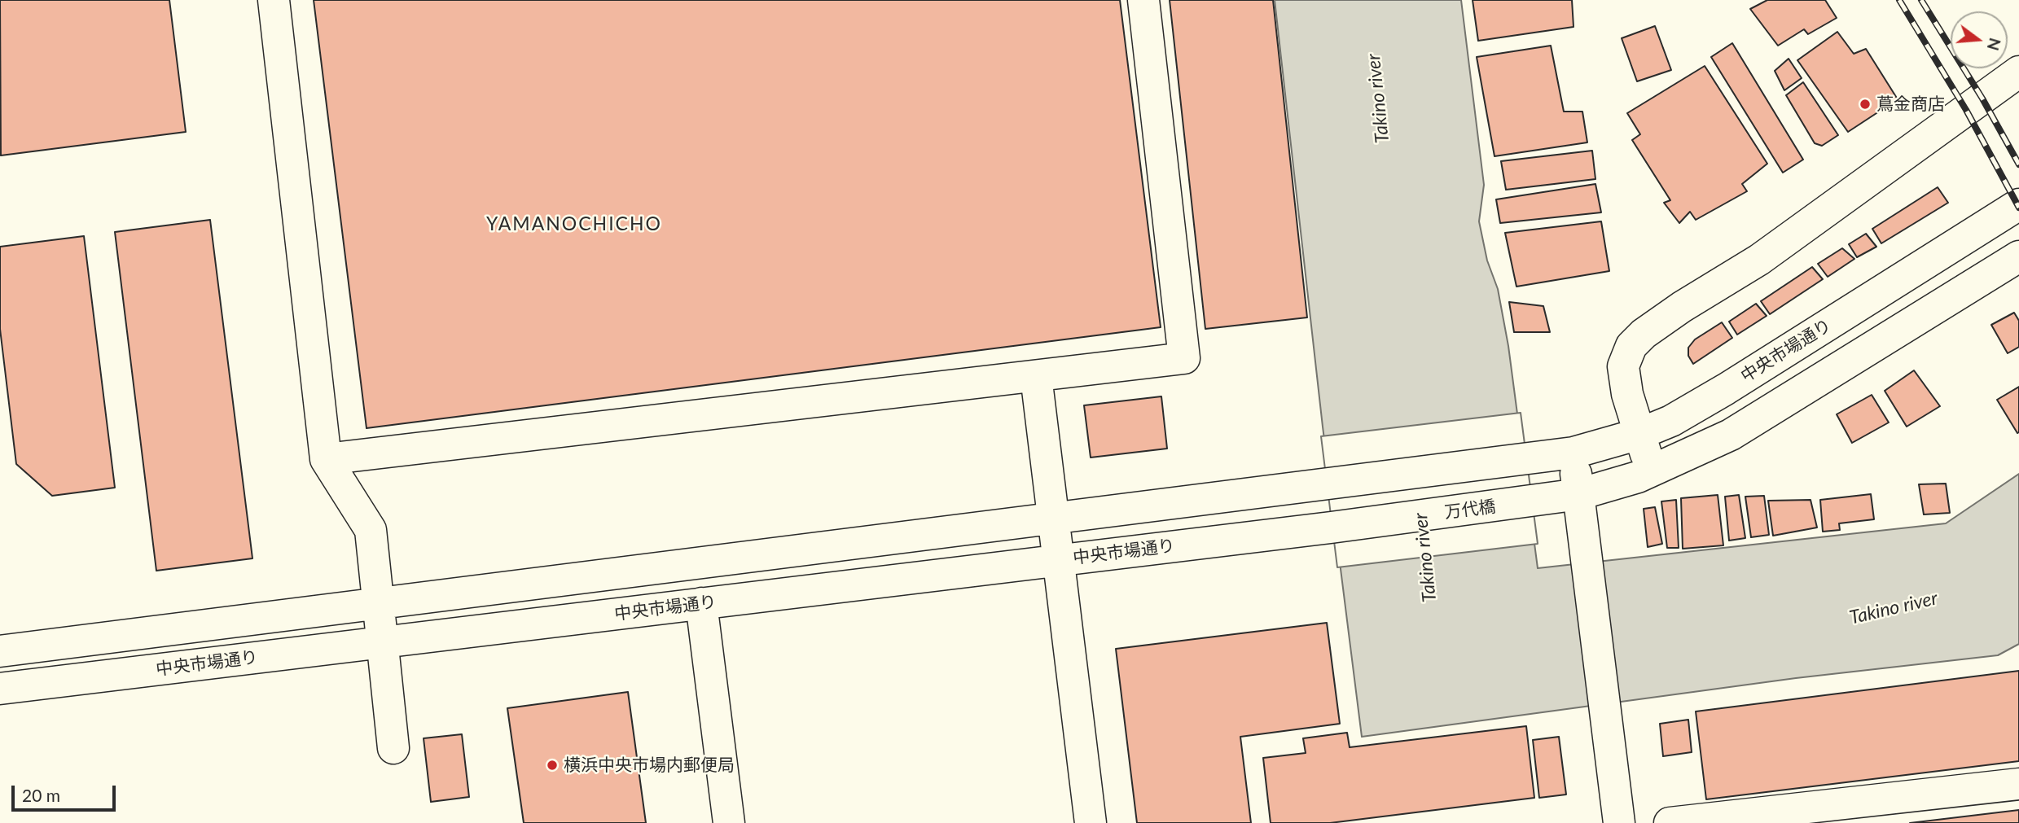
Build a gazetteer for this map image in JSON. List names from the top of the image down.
{
  "streets": {
    "street": ["中央市場通り", "万代橋"]
  },
  "crossings": [
    ["中央市場通り", "万代橋"]
  ],
  "districts": ["YAMANOCHICHO"],
  "water": ["Takino river"],
  "places": ["蔦金商店", "横浜中央市場内郵便局"],
  "scale_bar": "20 m",
  "north": "right"
}
